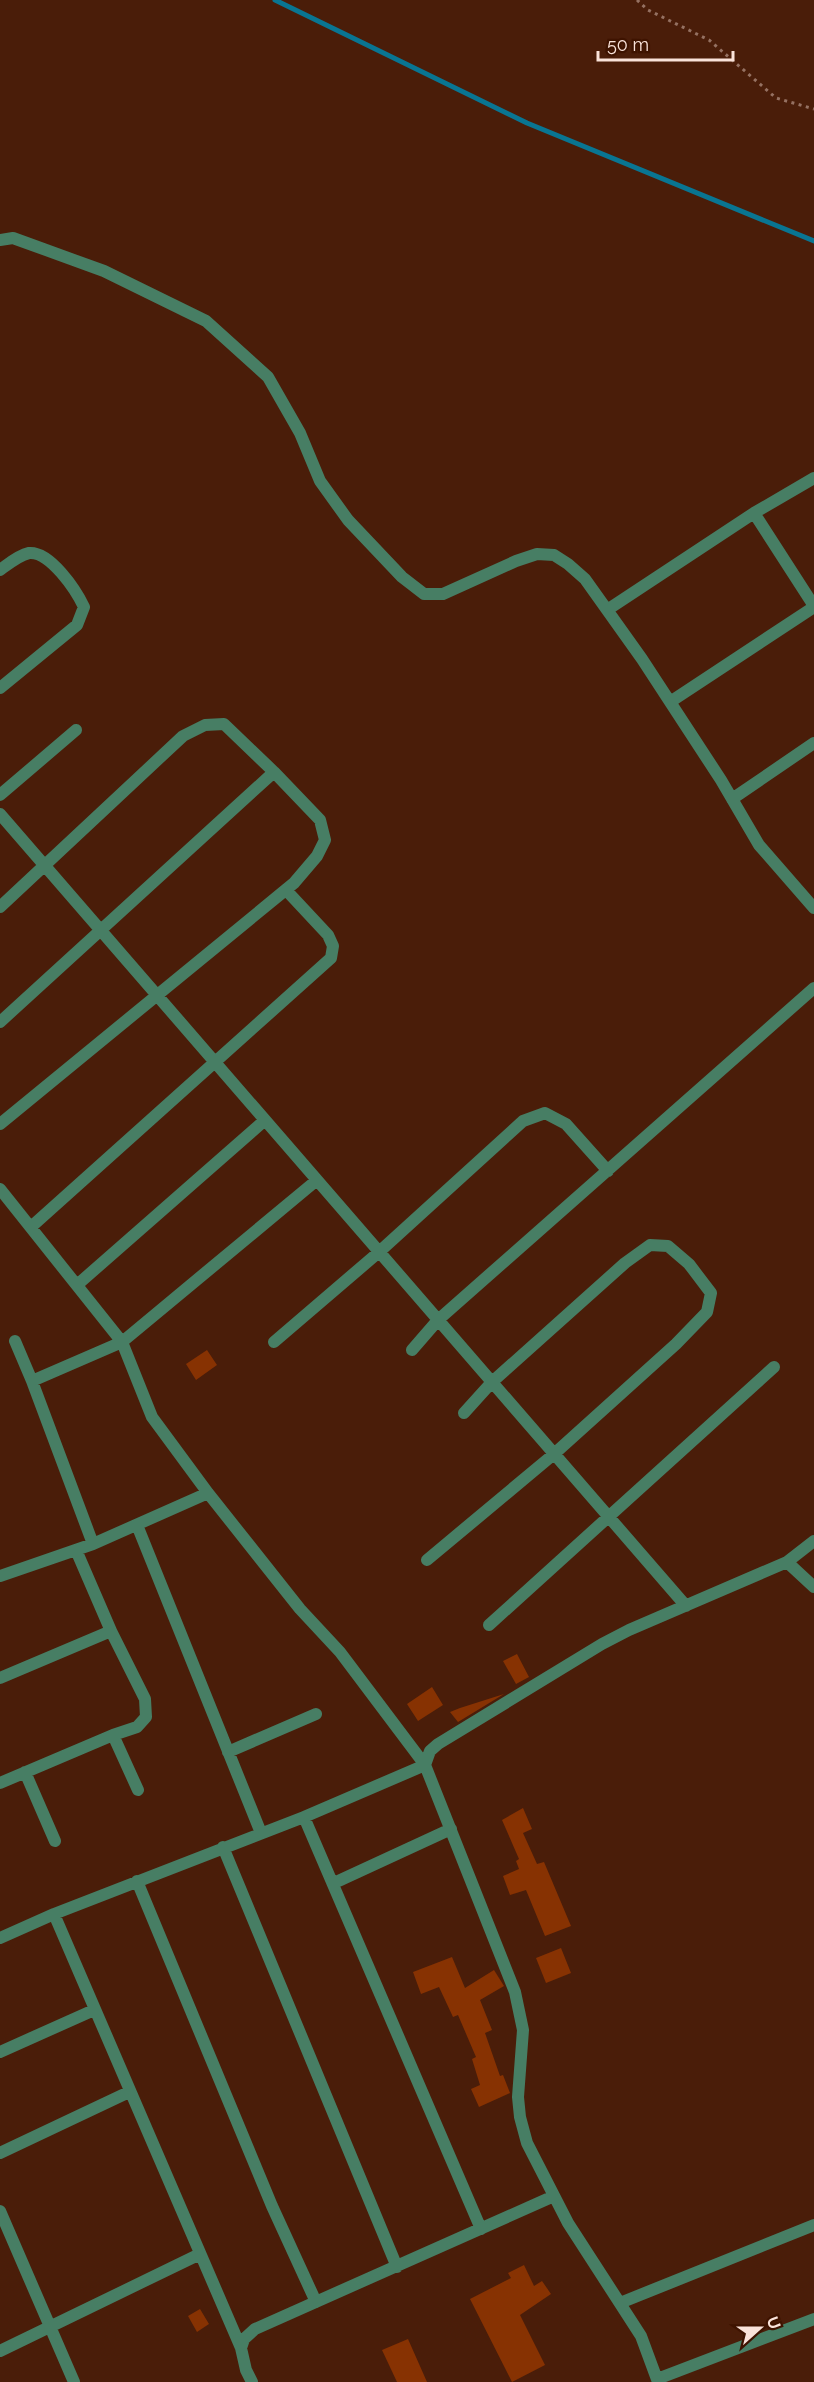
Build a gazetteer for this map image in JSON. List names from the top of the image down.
{
  "scale_bar": "50 m",
  "north": "right"
}
